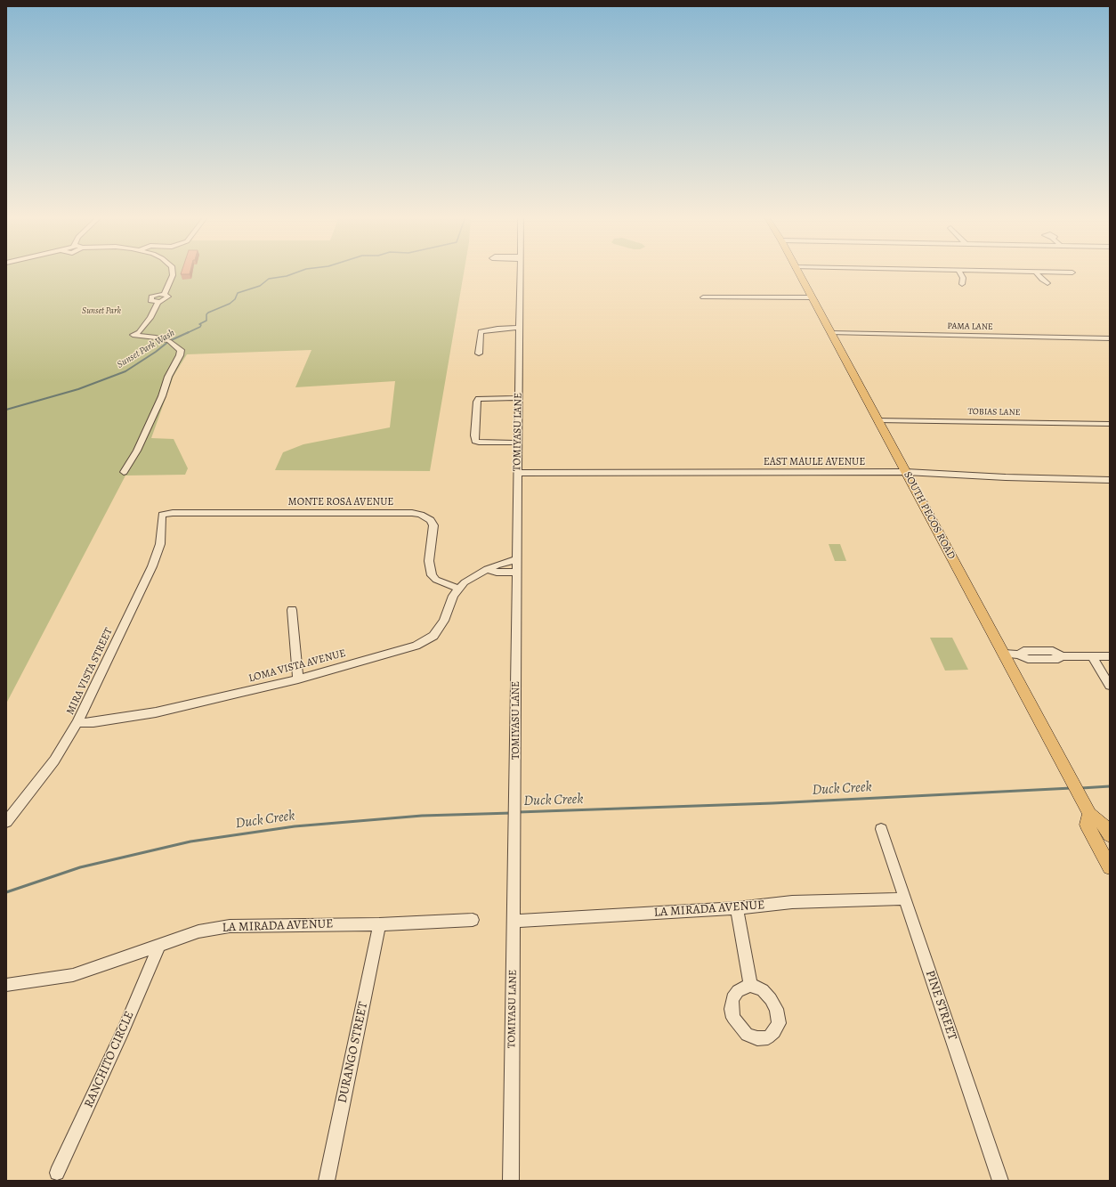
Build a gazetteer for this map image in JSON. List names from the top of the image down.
{
  "streets": {
    "main road": ["SOUTH PECOS ROAD"],
    "street": [
      "PAMA LANE",
      "TOBIAS LANE",
      "TOMIYASU LANE",
      "EAST MAULE AVENUE",
      "MONTE ROSA AVENUE",
      "LOMA VISTA AVENUE",
      "MIRA VISTA STREET",
      "LA MIRADA AVENUE",
      "PINE STREET",
      "DURANGO STREET",
      "RANCHITO CIRCLE"
    ]
  },
  "crossings": [
    ["PAMA LANE", "SOUTH PECOS ROAD"],
    ["TOBIAS LANE", "SOUTH PECOS ROAD"],
    ["TOMIYASU LANE", "EAST MAULE AVENUE"],
    ["TOMIYASU LANE", "LOMA VISTA AVENUE"],
    ["TOMIYASU LANE", "LA MIRADA AVENUE"],
    ["EAST MAULE AVENUE", "SOUTH PECOS ROAD"],
    ["MONTE ROSA AVENUE", "LOMA VISTA AVENUE"],
    ["MONTE ROSA AVENUE", "MIRA VISTA STREET"],
    ["LOMA VISTA AVENUE", "MIRA VISTA STREET"],
    ["LA MIRADA AVENUE", "PINE STREET"],
    ["LA MIRADA AVENUE", "DURANGO STREET"],
    ["LA MIRADA AVENUE", "RANCHITO CIRCLE"]
  ],
  "water": ["Sunset Park Wash", "Duck Creek"],
  "parks": ["Sunset Park"]
}
